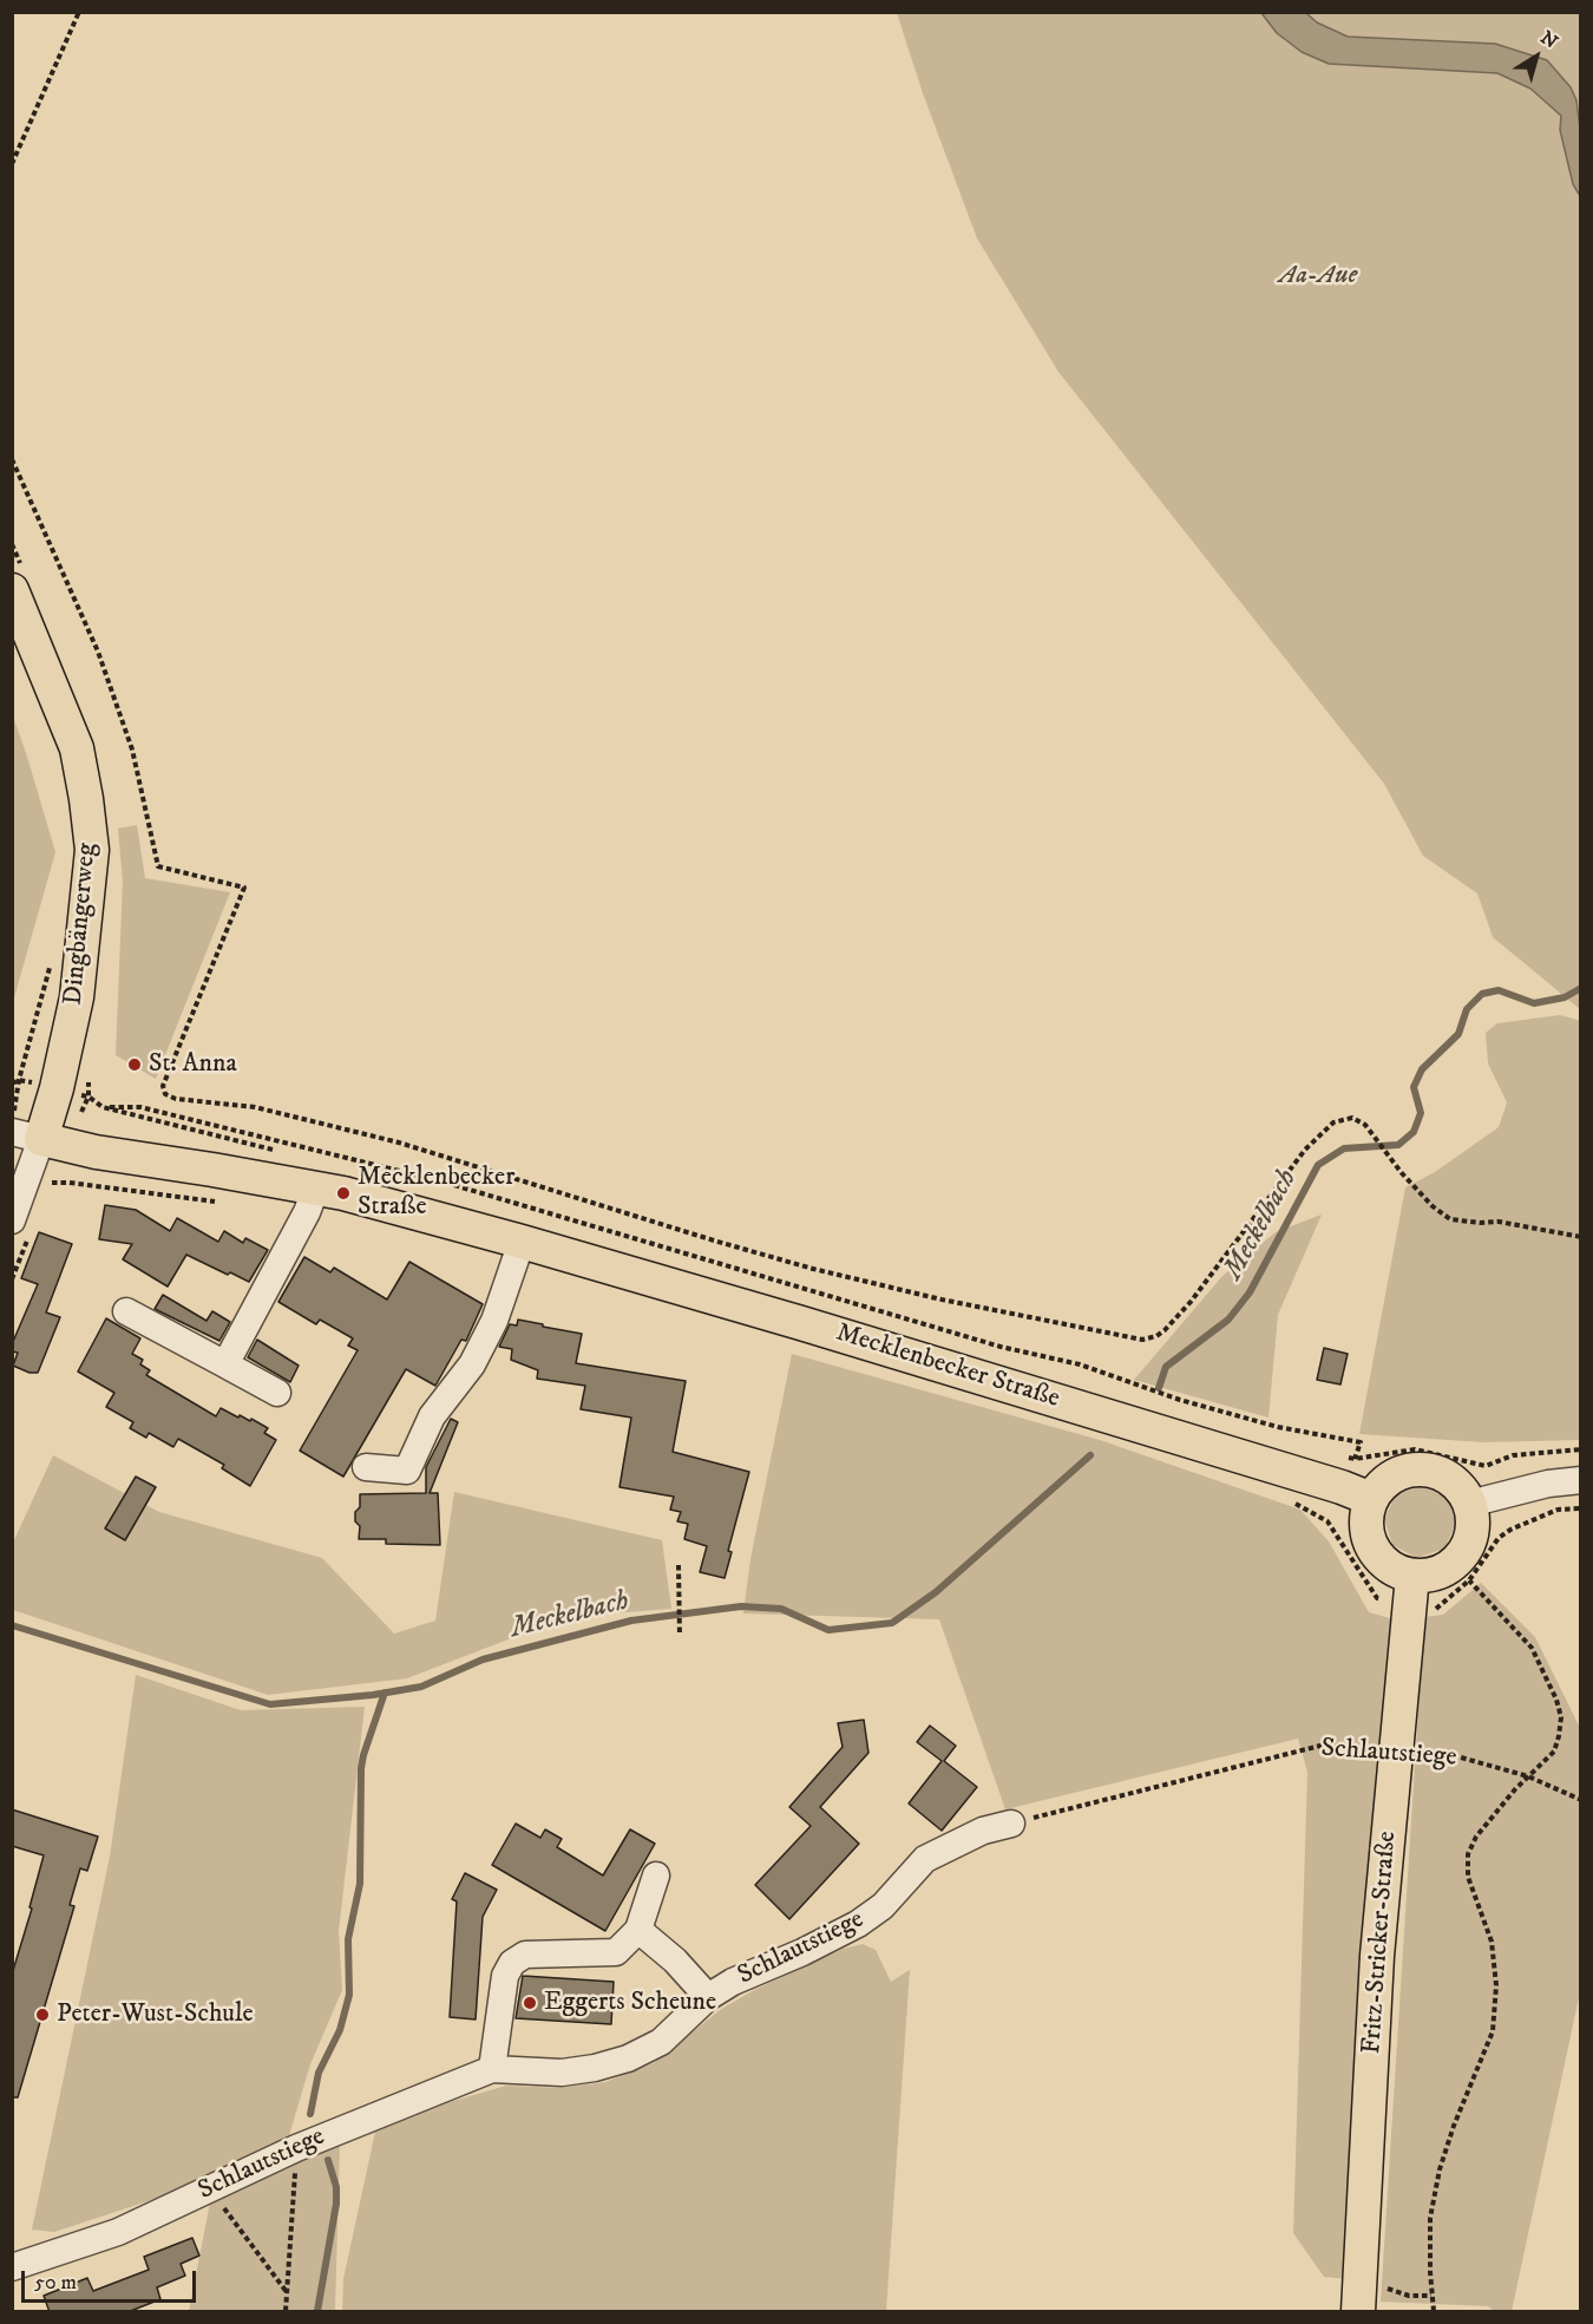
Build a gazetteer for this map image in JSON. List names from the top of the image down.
{
  "streets": {
    "main road": ["Dingbängerweg", "Mecklenbecker Straße", "Fritz-Stricker-Straße"],
    "street": ["Schlautstiege"]
  },
  "crossings": [
    ["Dingbängerweg", "Mecklenbecker Straße"],
    ["Mecklenbecker Straße", "Fritz-Stricker-Straße"]
  ],
  "water": ["Meckelbach"],
  "parks": ["Aa-Aue"],
  "places": [
    "St. Anna",
    "Mecklenbecker Straße",
    "Eggerts Scheune",
    "Peter-Wust-Schule"
  ],
  "scale_bar": "50 m",
  "north": "top right"
}
